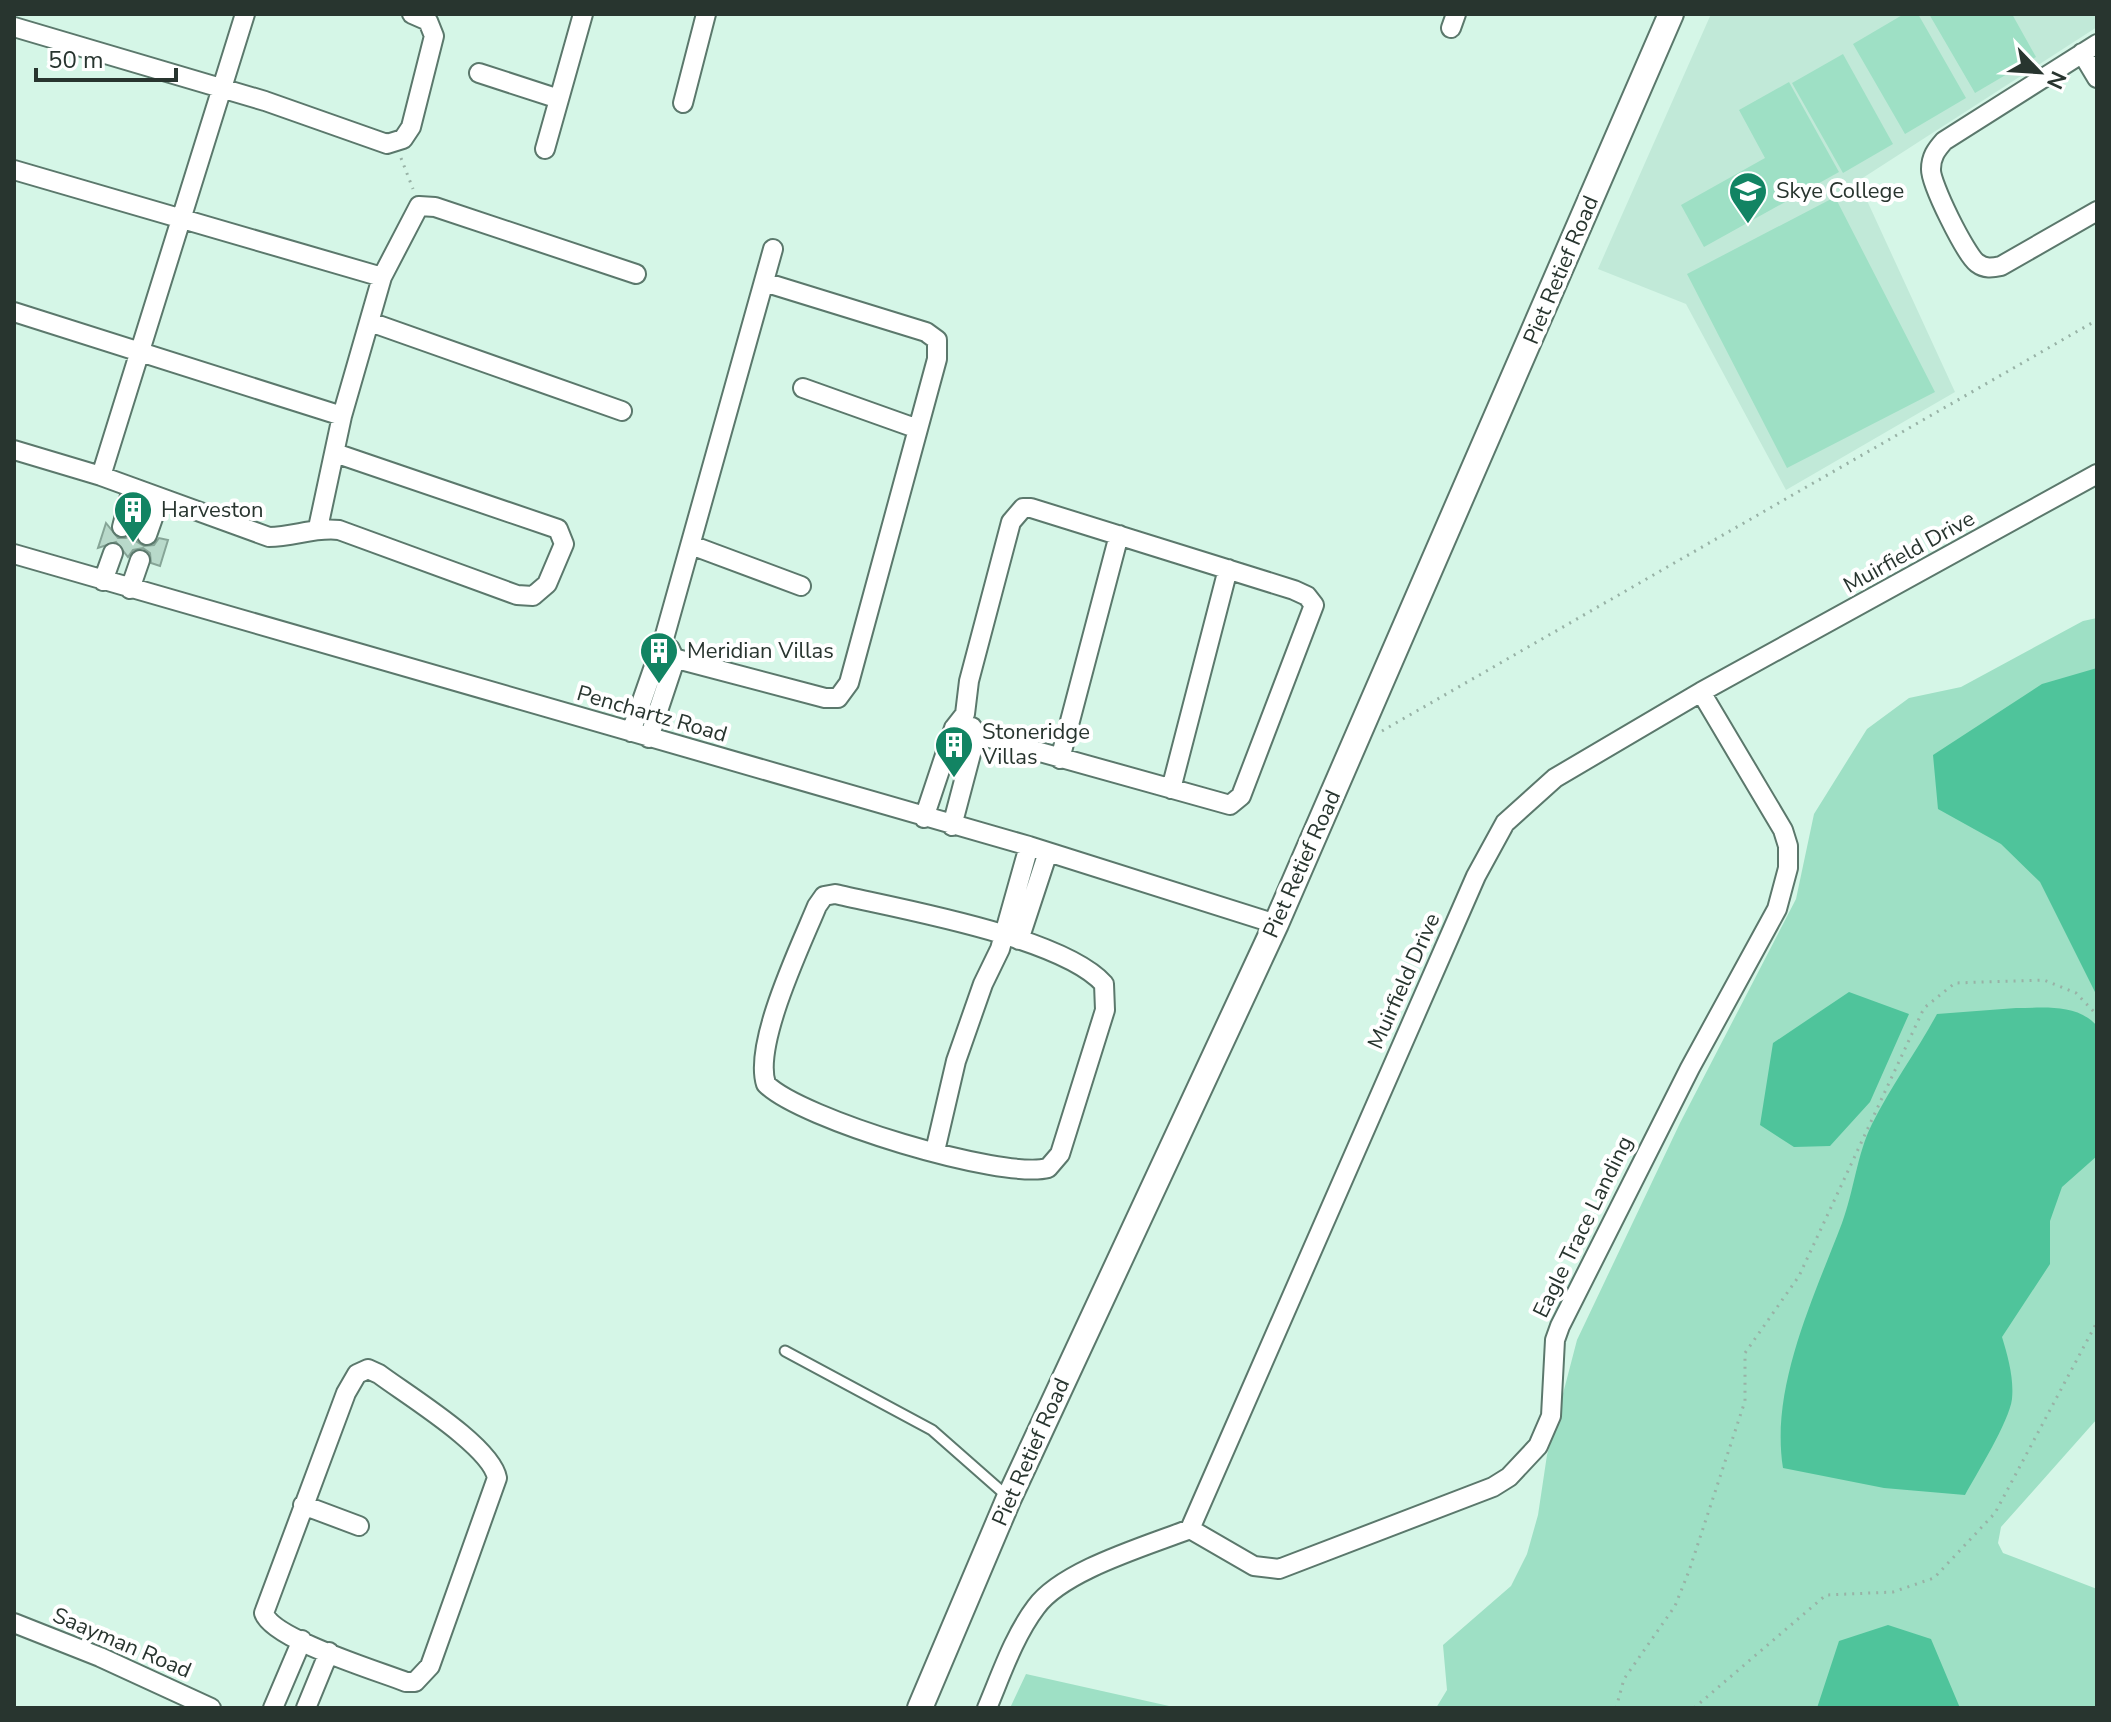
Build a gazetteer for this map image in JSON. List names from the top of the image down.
{
  "streets": {
    "street": [
      "Piet Retief Road",
      "Muirfield Drive",
      "Penchartz Road",
      "Eagle Trace Landing",
      "Saayman Road"
    ]
  },
  "crossings": [
    ["Piet Retief Road", "Penchartz Road"],
    ["Muirfield Drive", "Eagle Trace Landing"]
  ],
  "places": {
    "school or university": ["Skye College"],
    "building": ["Harveston", "Meridian Villas", "Stoneridge Villas"]
  },
  "scale_bar": "50 m",
  "north": "bottom right"
}
